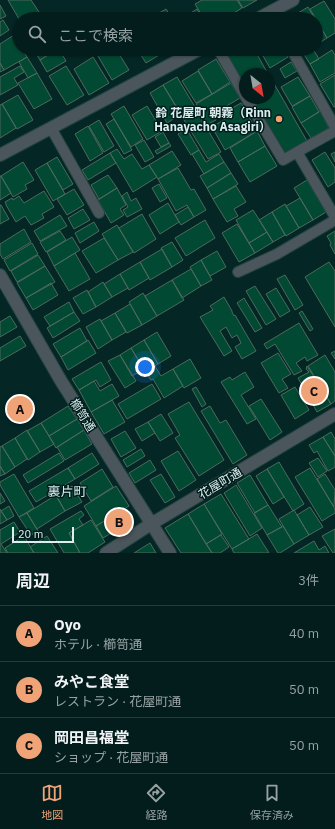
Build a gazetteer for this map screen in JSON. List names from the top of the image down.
{
  "streets": {
    "street": ["櫛笥通", "花屋町通"]
  },
  "crossings": [
    ["櫛笥通", "花屋町通"]
  ],
  "districts": ["裏片町"],
  "places": ["鈴 花屋町 朝霧（Rinn Hanayacho Asagiri）"],
  "scale_bar": "20 m",
  "north": "bottom right",
  "page": {
    "search": "ここで検索",
    "pins": ["C", "A", "B"],
    "scale": "20 m",
    "heading": ["周辺", "3件"],
    "list": [
      {
        "mark": "A",
        "name": "Oyo",
        "note": "ホテル · 櫛笥通",
        "value": "40 m"
      },
      {
        "mark": "B",
        "name": "みやこ食堂",
        "note": "レストラン · 花屋町通",
        "value": "50 m"
      },
      {
        "mark": "C",
        "name": "岡田昌福堂",
        "note": "ショップ · 花屋町通",
        "value": "50 m"
      }
    ],
    "nav": ["地図", "経路", "保存済み"]
  }
}
